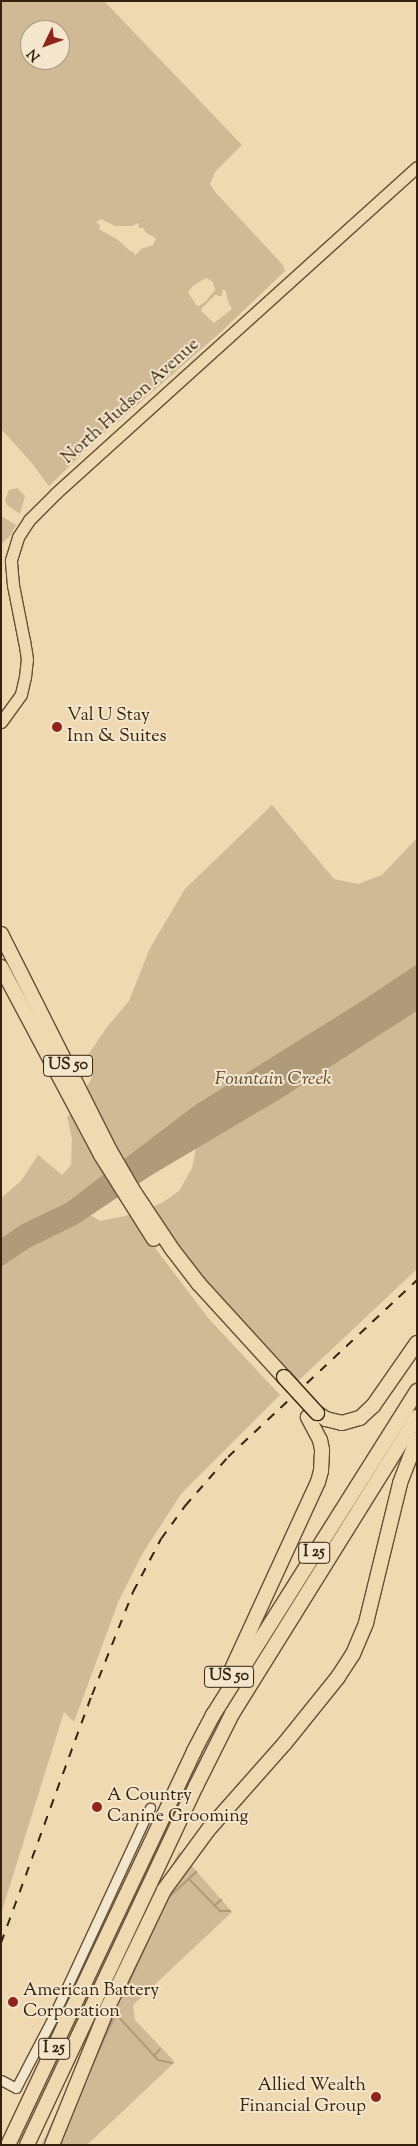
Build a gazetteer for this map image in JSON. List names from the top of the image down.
{
  "streets": {
    "highway": ["US 50", "I 25"],
    "main road": ["North Hudson Avenue"]
  },
  "crossings": [
    ["US 50", "I 25"]
  ],
  "water": ["Fountain Creek"],
  "places": [
    "Val U Stay Inn & Suites",
    "A Country Canine Grooming",
    "American Battery Corporation",
    "Allied Wealth Financial Group"
  ],
  "north": "bottom left"
}
